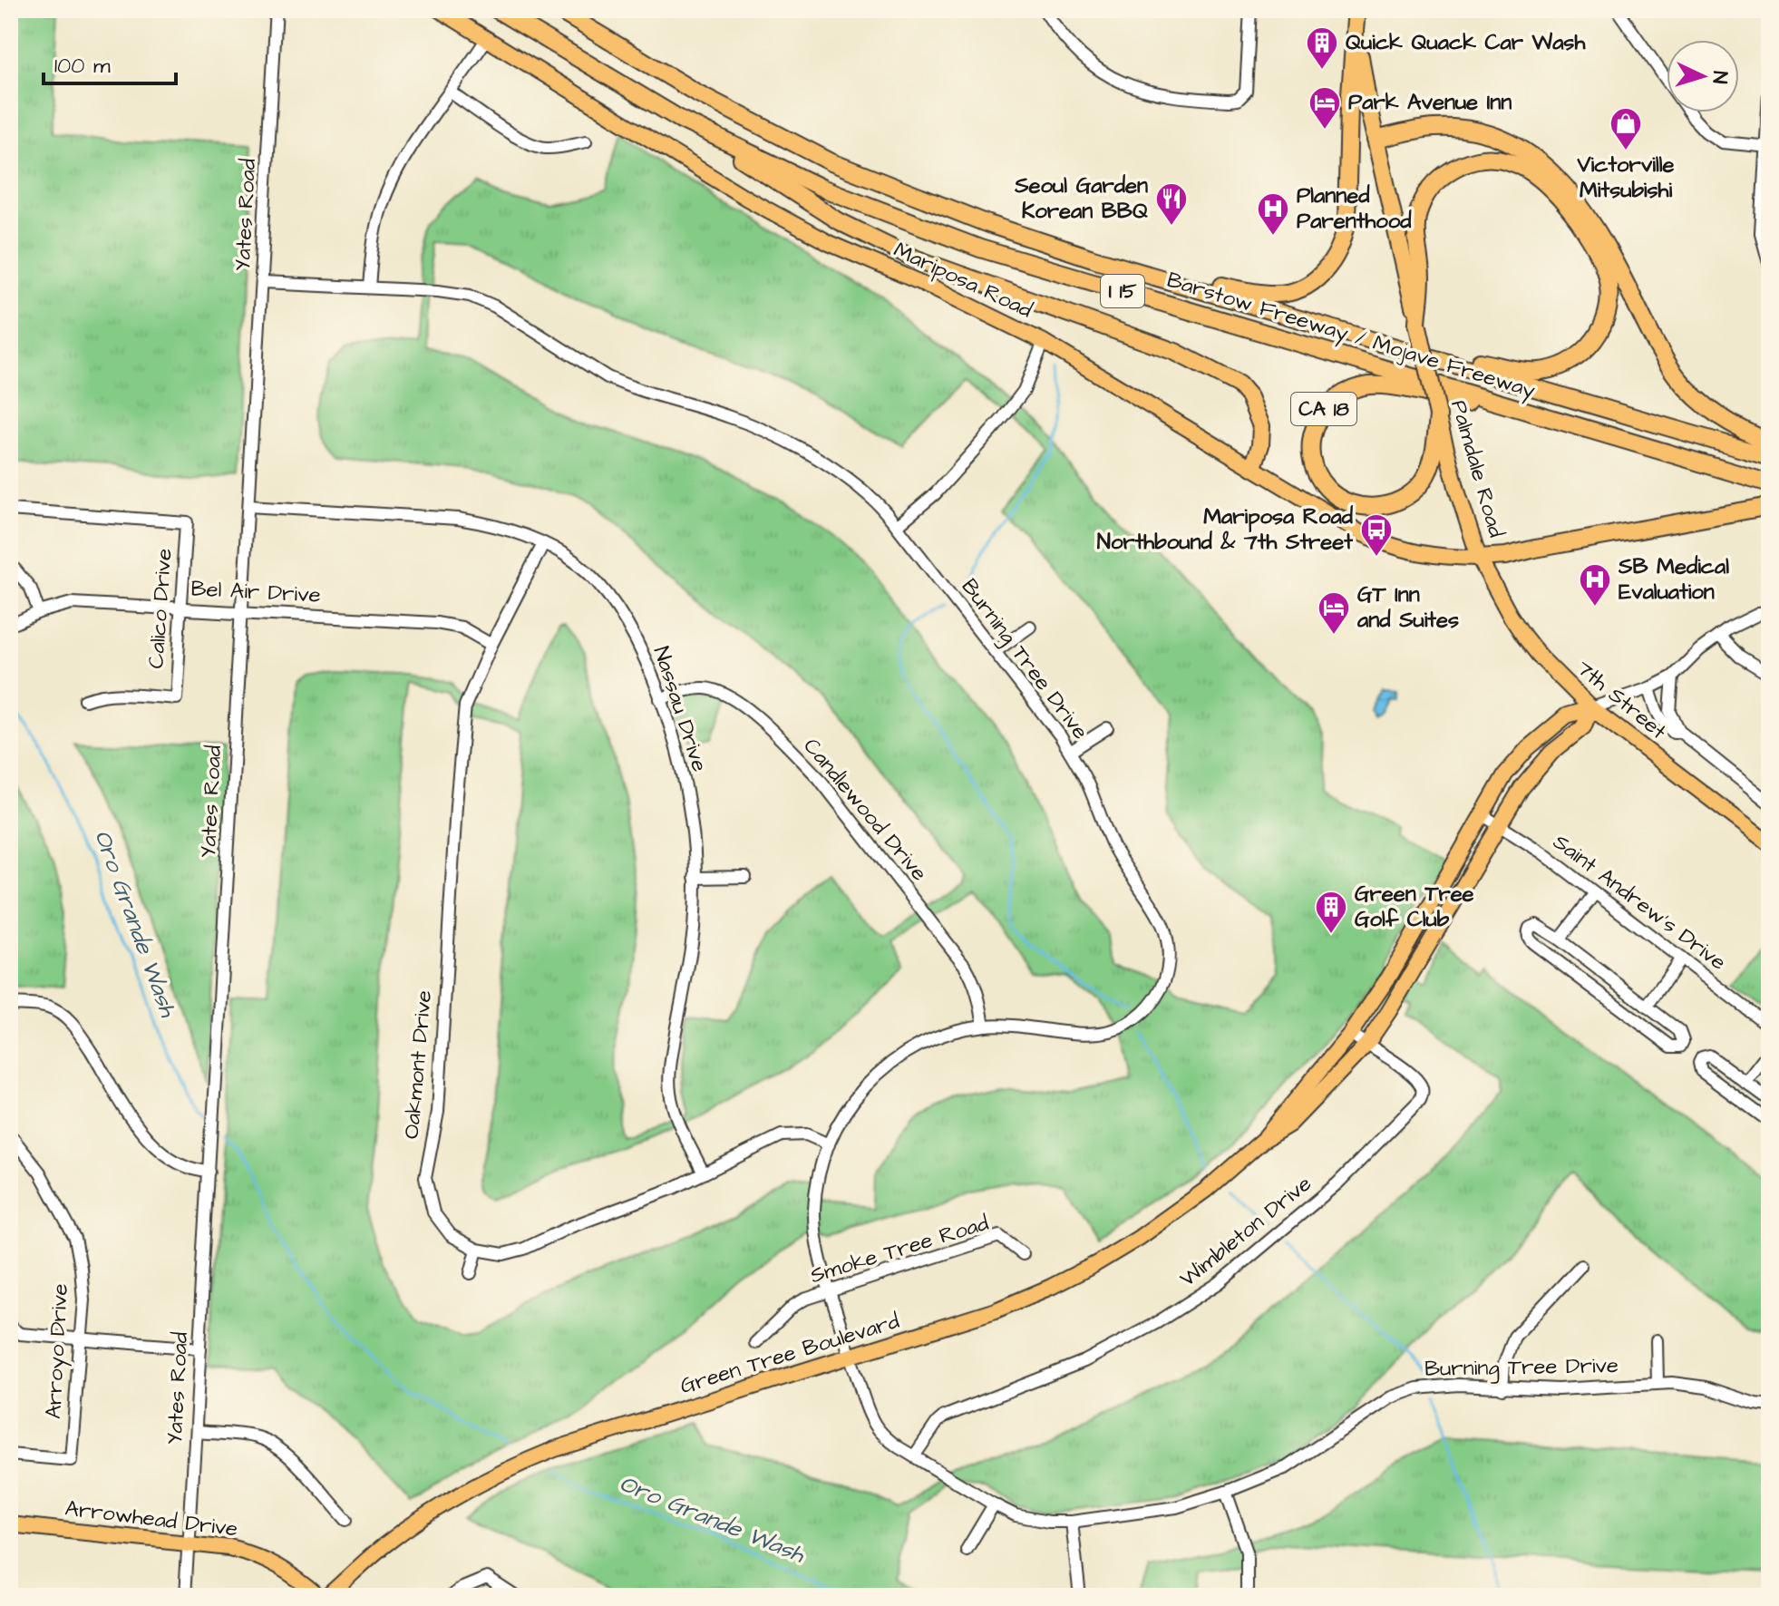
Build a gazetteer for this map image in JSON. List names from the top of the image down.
{
  "streets": {
    "highway": [
      "I 15",
      "Barstow Freeway / Mojave Freeway",
      "CA 18",
      "Palmdale Road"
    ],
    "main road": [
      "Mariposa Road",
      "7th Street",
      "Green Tree Boulevard",
      "Arrowhead Drive"
    ],
    "street": [
      "Yates Road",
      "Bel Air Drive",
      "Calico Drive",
      "Burning Tree Drive",
      "Nassau Drive",
      "Candlewood Drive",
      "Saint Andrew's Drive",
      "Oakmont Drive",
      "Wimbleton Drive",
      "Smoke Tree Road",
      "Arroyo Drive"
    ]
  },
  "crossings": [
    ["Yates Road", "Bel Air Drive"],
    ["Yates Road", "Burning Tree Drive"],
    ["Yates Road", "Nassau Drive"],
    ["Yates Road", "Arrowhead Drive"],
    ["Mariposa Road", "Palmdale Road"],
    ["Mariposa Road", "7th Street"],
    ["Barstow Freeway / Mojave Freeway", "CA 18"],
    ["CA 18", "Palmdale Road"],
    ["Palmdale Road", "7th Street"],
    ["Bel Air Drive", "Calico Drive"],
    ["Bel Air Drive", "Oakmont Drive"],
    ["Burning Tree Drive", "Candlewood Drive"],
    ["Burning Tree Drive", "Oakmont Drive"],
    ["Burning Tree Drive", "Wimbleton Drive"],
    ["Burning Tree Drive", "Smoke Tree Road"],
    ["Burning Tree Drive", "Green Tree Boulevard"],
    ["7th Street", "Green Tree Boulevard"],
    ["Nassau Drive", "Candlewood Drive"],
    ["Nassau Drive", "Oakmont Drive"],
    ["Saint Andrew's Drive", "Green Tree Boulevard"],
    ["Wimbleton Drive", "Green Tree Boulevard"]
  ],
  "water": ["Oro Grande Wash"],
  "places": {
    "building": ["Quick Quack Car Wash", "Green Tree Golf Club"],
    "hotel": ["Park Avenue Inn", "GT Inn and Suites"],
    "shop": ["Victorville Mitsubishi"],
    "restaurant": ["Seoul Garden Korean BBQ"],
    "hospital": ["Planned Parenthood", "SB Medical Evaluation"],
    "bus stop": ["Mariposa Road Northbound & 7th Street"]
  },
  "scale_bar": "100 m",
  "north": "right"
}
